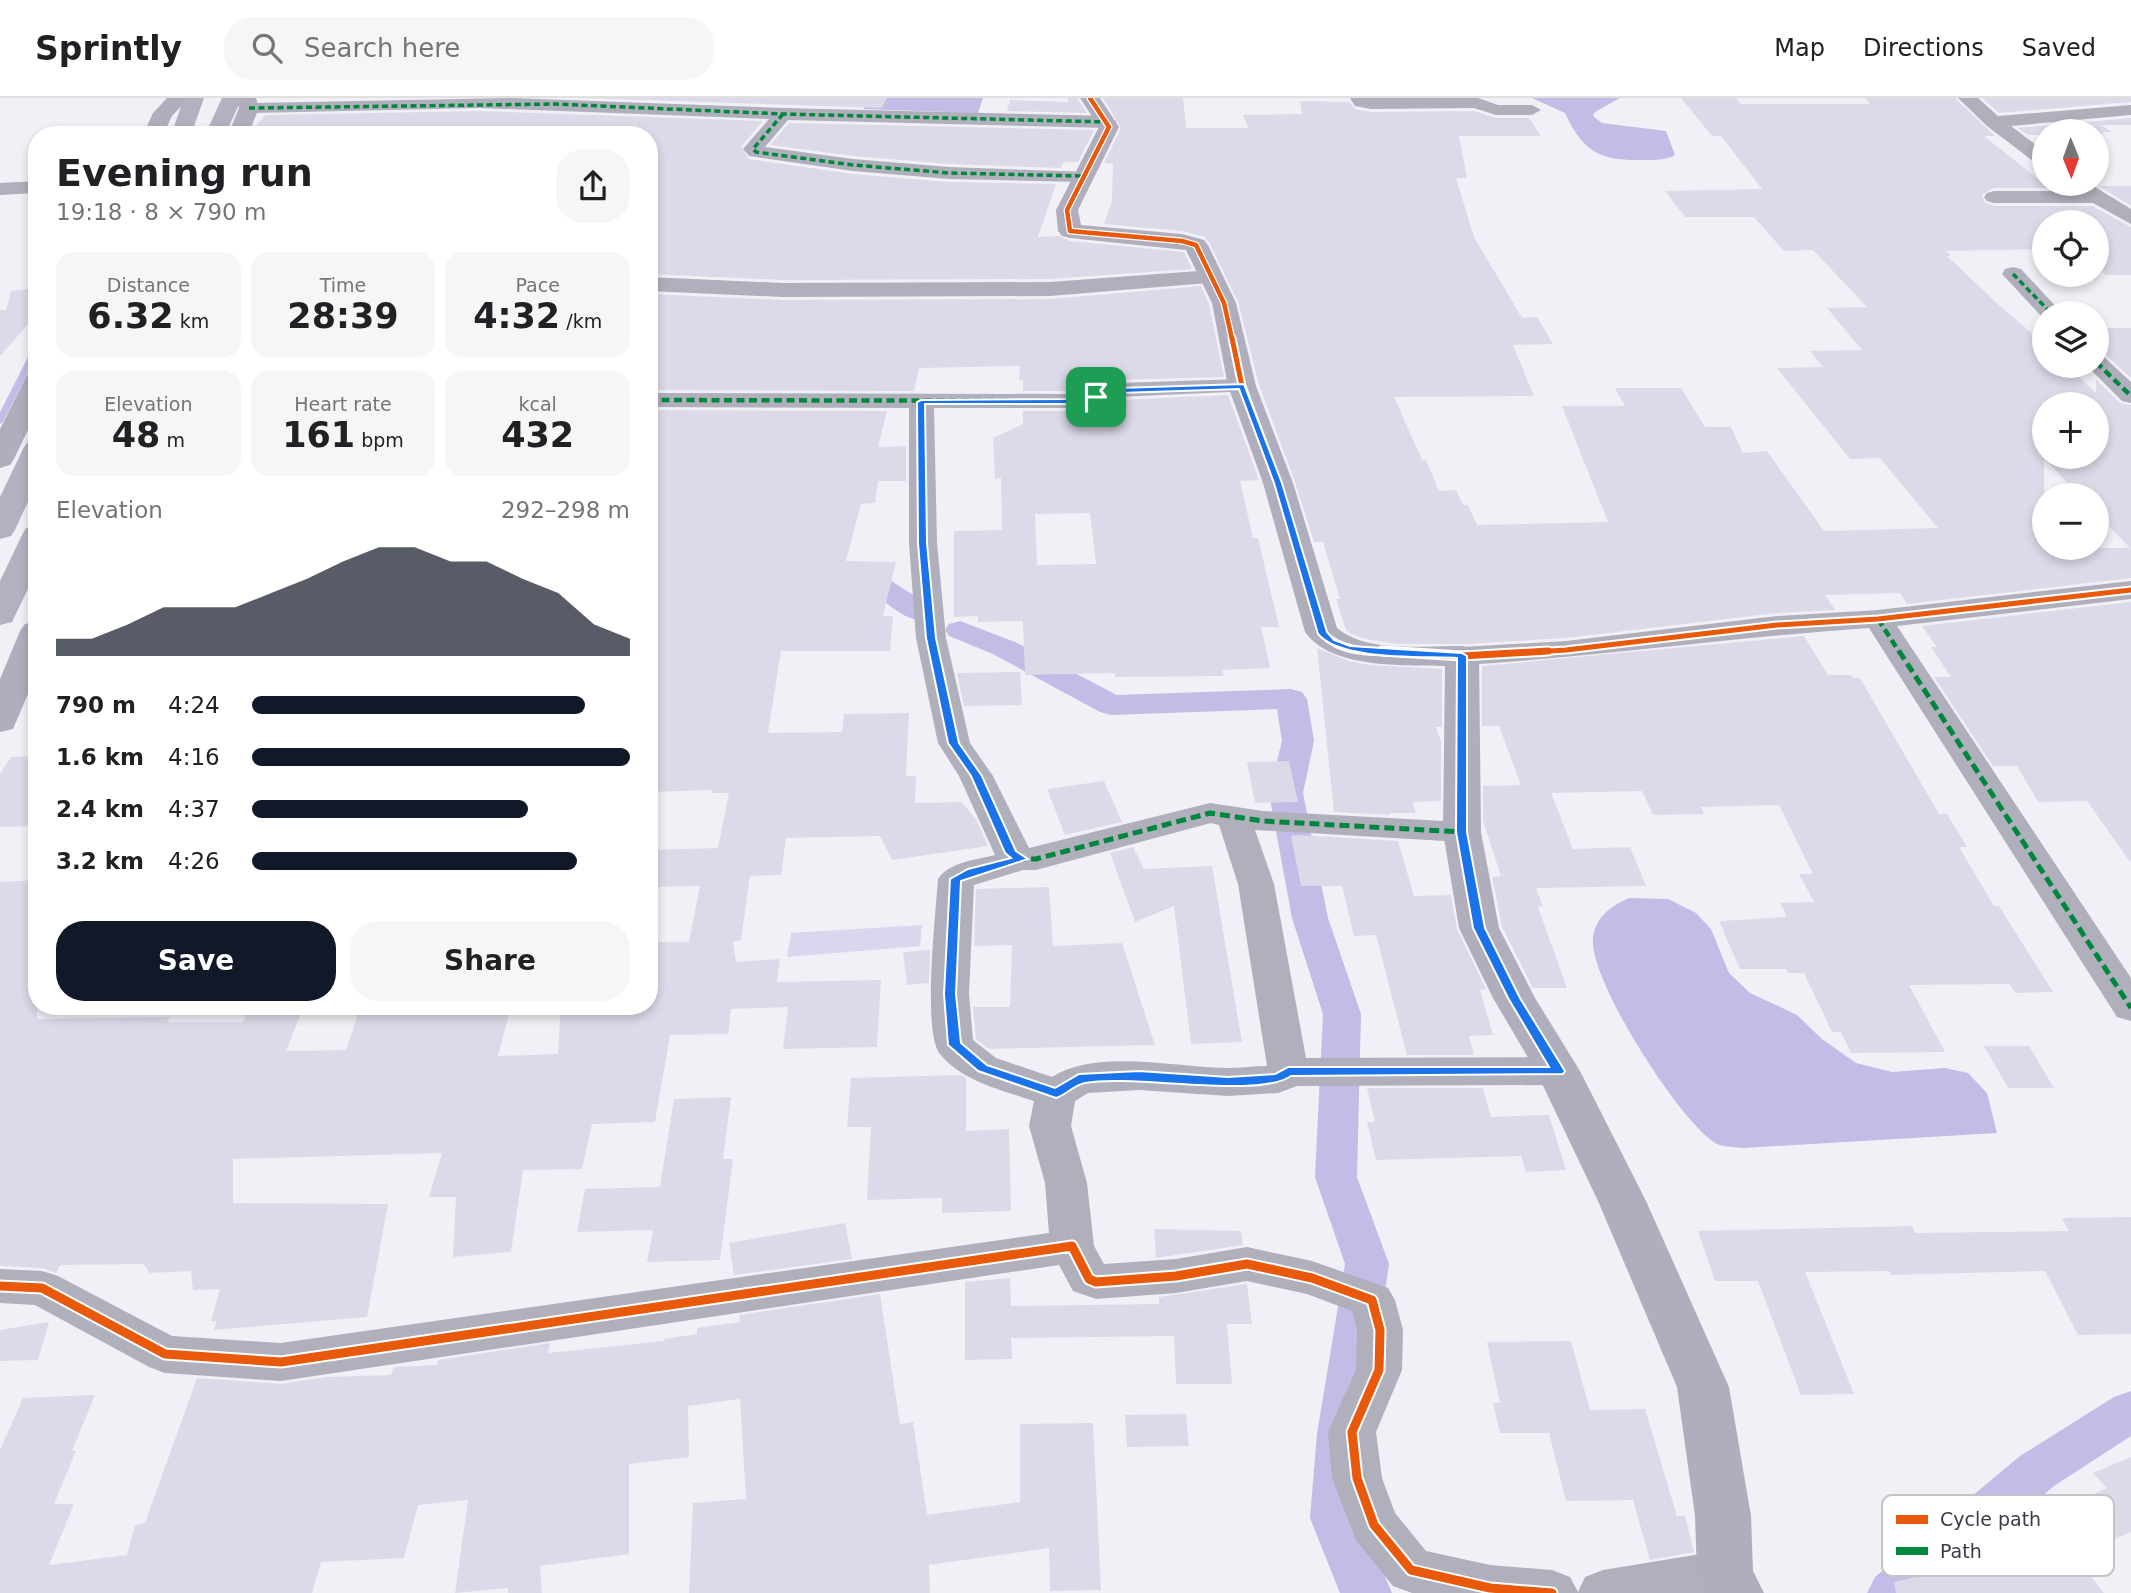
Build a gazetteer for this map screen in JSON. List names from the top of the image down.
{
  "legend": ["Cycle path", "Path"],
  "north": "bottom",
  "page": {
    "header": "Sprintly",
    "search": "Search here",
    "nav": ["Map", "Directions", "Saved"],
    "map_buttons": ["+", "−"],
    "heading": ["Evening run", "19:18 · 8 × 790 m"],
    "stats": [
      ["Distance", "6.32 km"],
      ["Time", "28:39"],
      ["Pace", "4:32 /km"],
      ["Elevation", "48 m"],
      ["Heart rate", "161 bpm"],
      ["kcal", "432"]
    ],
    "chart": ["Elevation", "292–298 m"],
    "list": [
      {
        "name": "790 m",
        "note": "4:24"
      },
      {
        "name": "1.6 km",
        "note": "4:16"
      },
      {
        "name": "2.4 km",
        "note": "4:37"
      },
      {
        "name": "3.2 km",
        "note": "4:26"
      }
    ],
    "buttons": ["Save", "Share"]
  }
}
